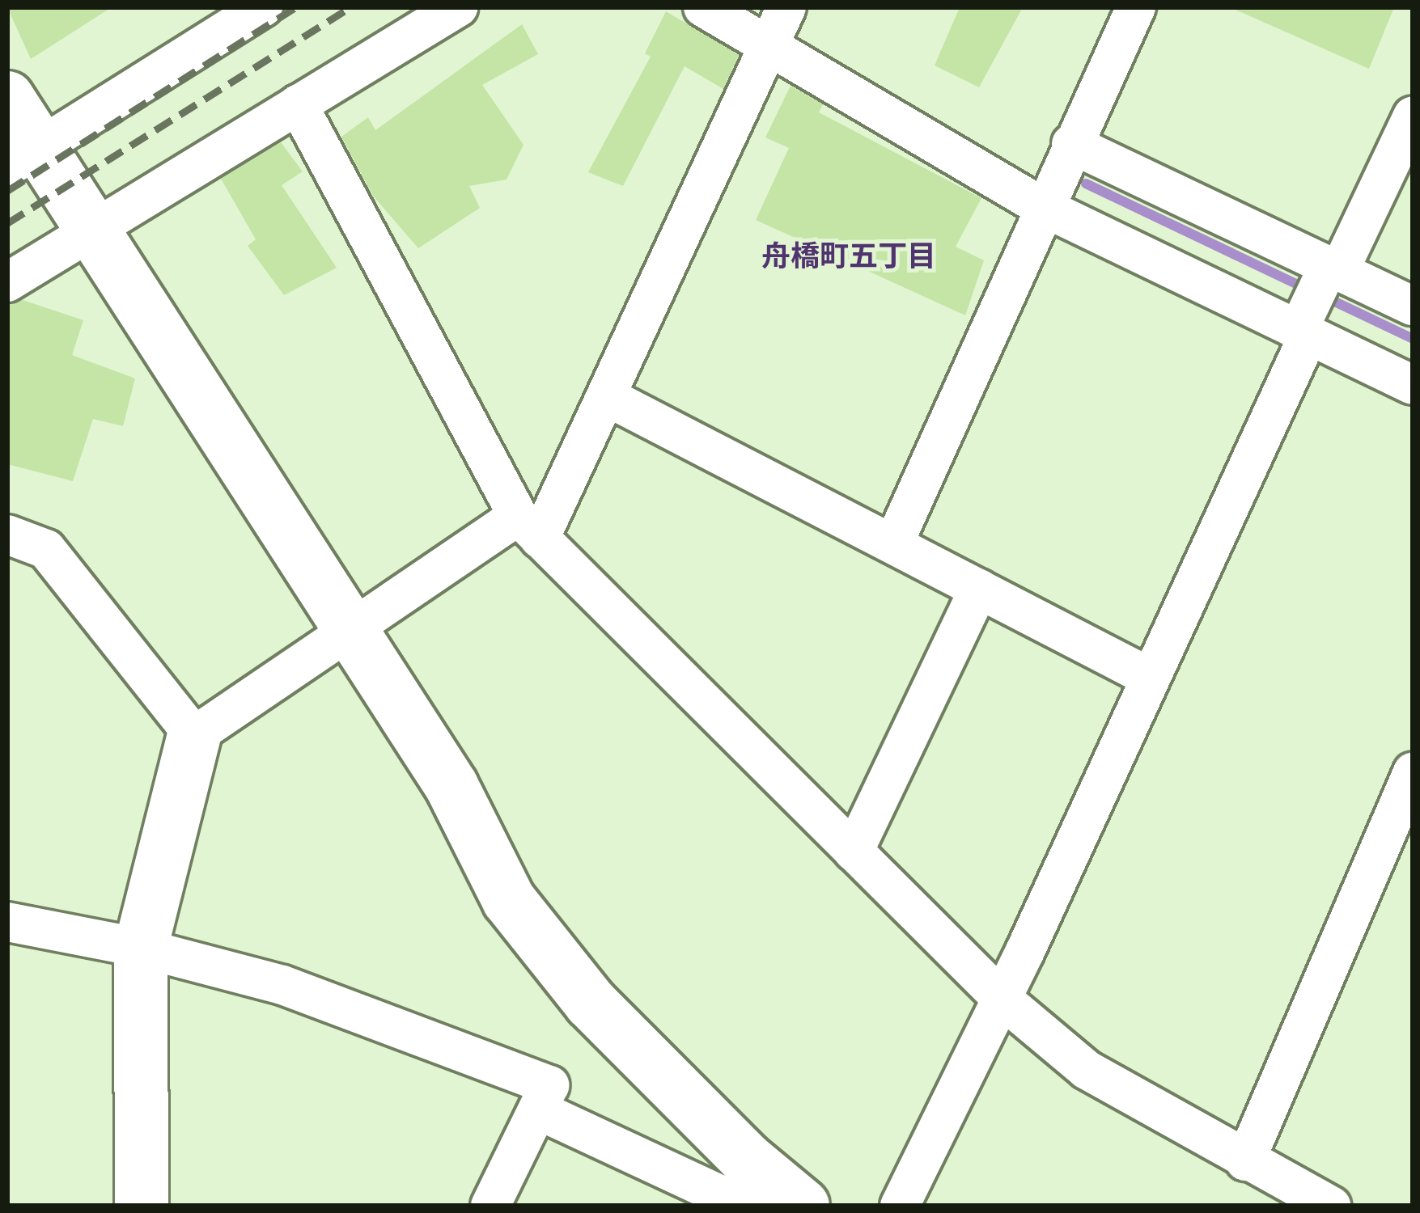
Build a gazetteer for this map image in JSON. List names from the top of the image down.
{
  "districts": ["舟橋町五丁目"]
}
